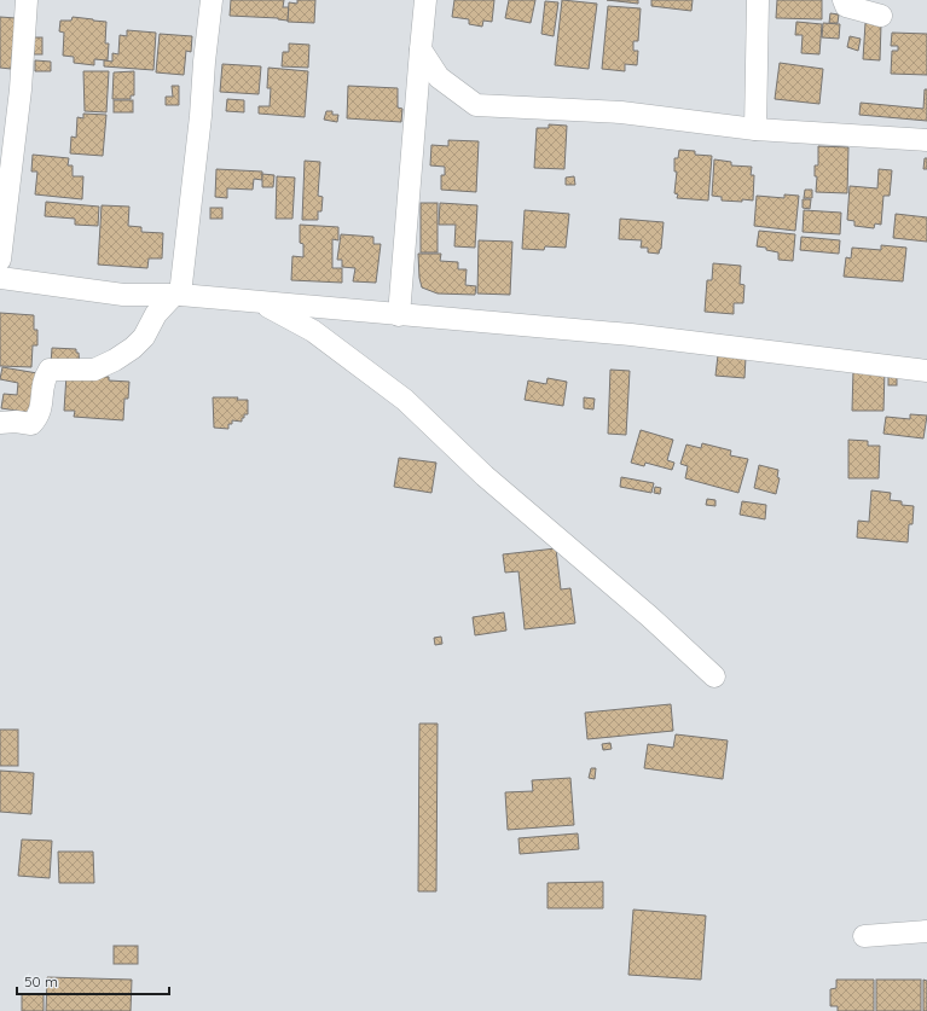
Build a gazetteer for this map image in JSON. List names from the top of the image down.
{
  "scale_bar": "50 m"
}
